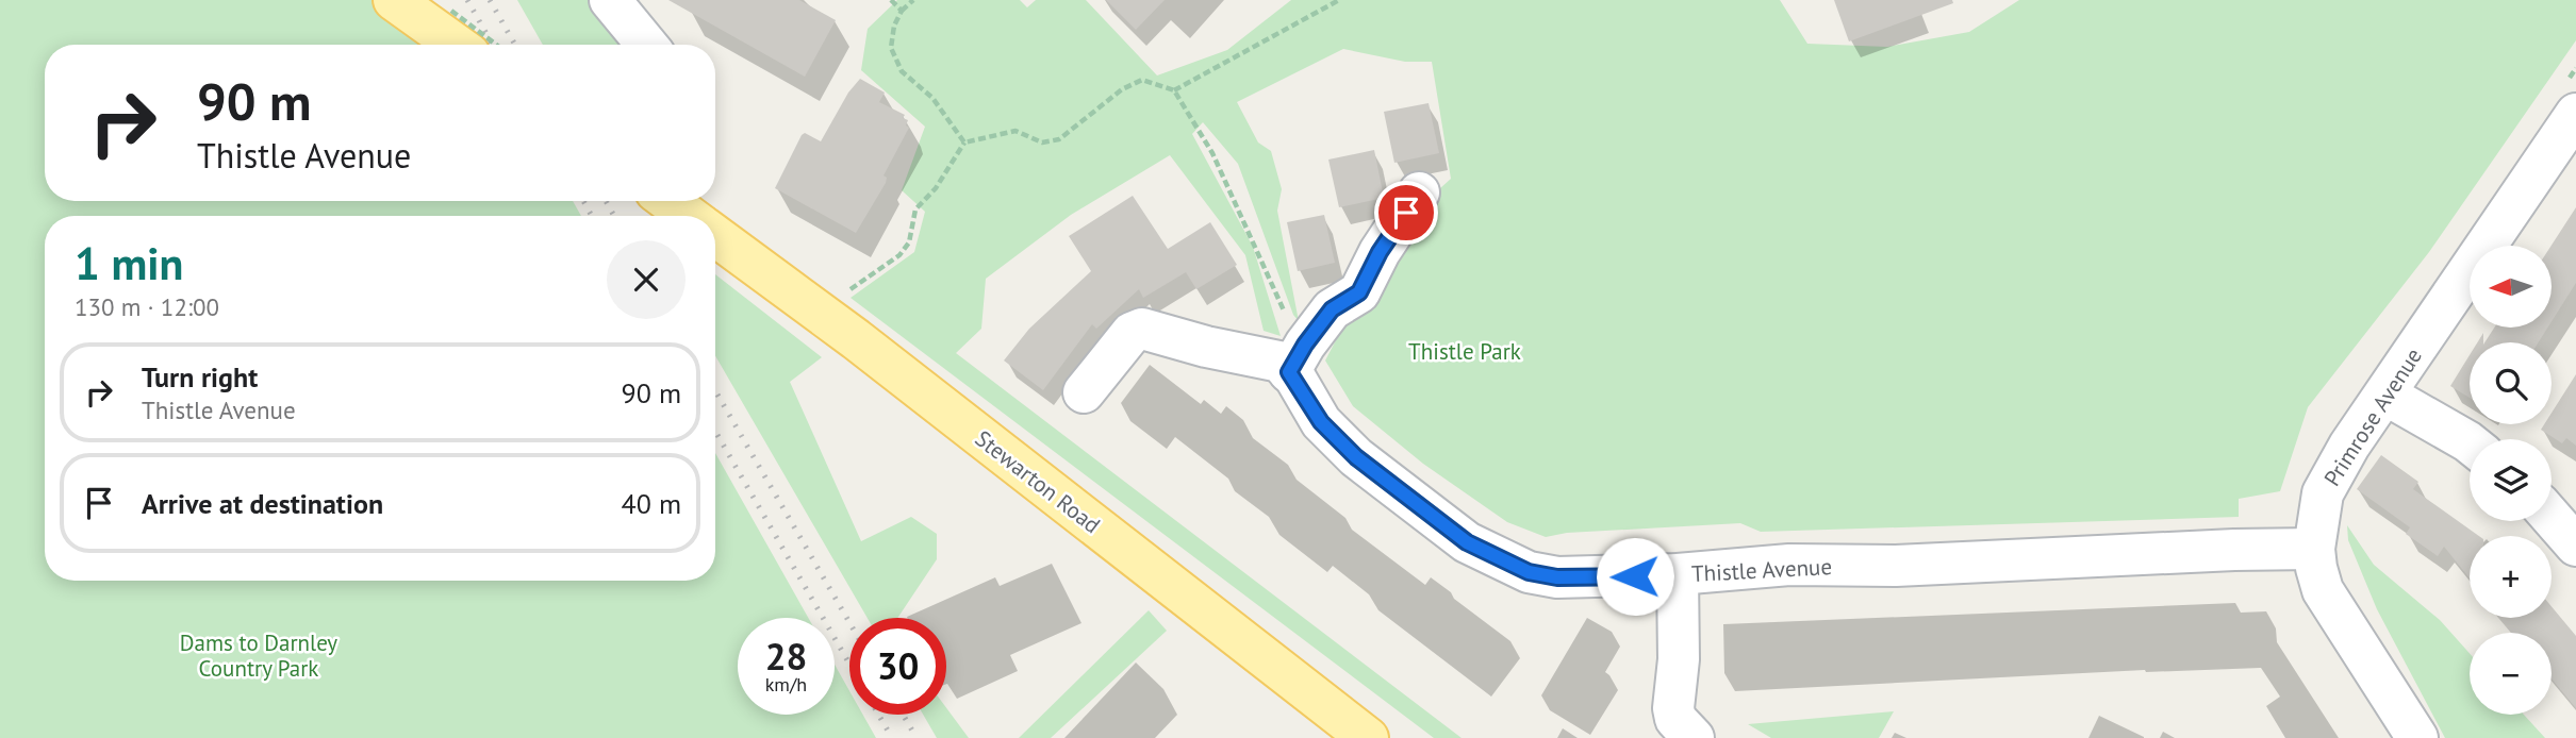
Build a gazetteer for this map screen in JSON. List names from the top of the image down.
{
  "streets": {
    "main road": ["Stewarton Road"],
    "street": ["Primrose Avenue", "Thistle Avenue"]
  },
  "crossings": [
    ["Primrose Avenue", "Thistle Avenue"]
  ],
  "parks": ["Thistle Park", "Dams to Darnley Country Park"],
  "north": "left",
  "page": {
    "turn": ["90 m", "Thistle Avenue"],
    "heading": ["1 min", "130 m · 12:00"],
    "map_buttons": ["+", "−"],
    "list": [
      {
        "name": "Turn right",
        "note": "Thistle Avenue",
        "value": "90 m"
      },
      {
        "name": "Arrive at destination",
        "value": "40 m"
      }
    ],
    "speed": "28 km/h",
    "limit": "30"
  }
}
